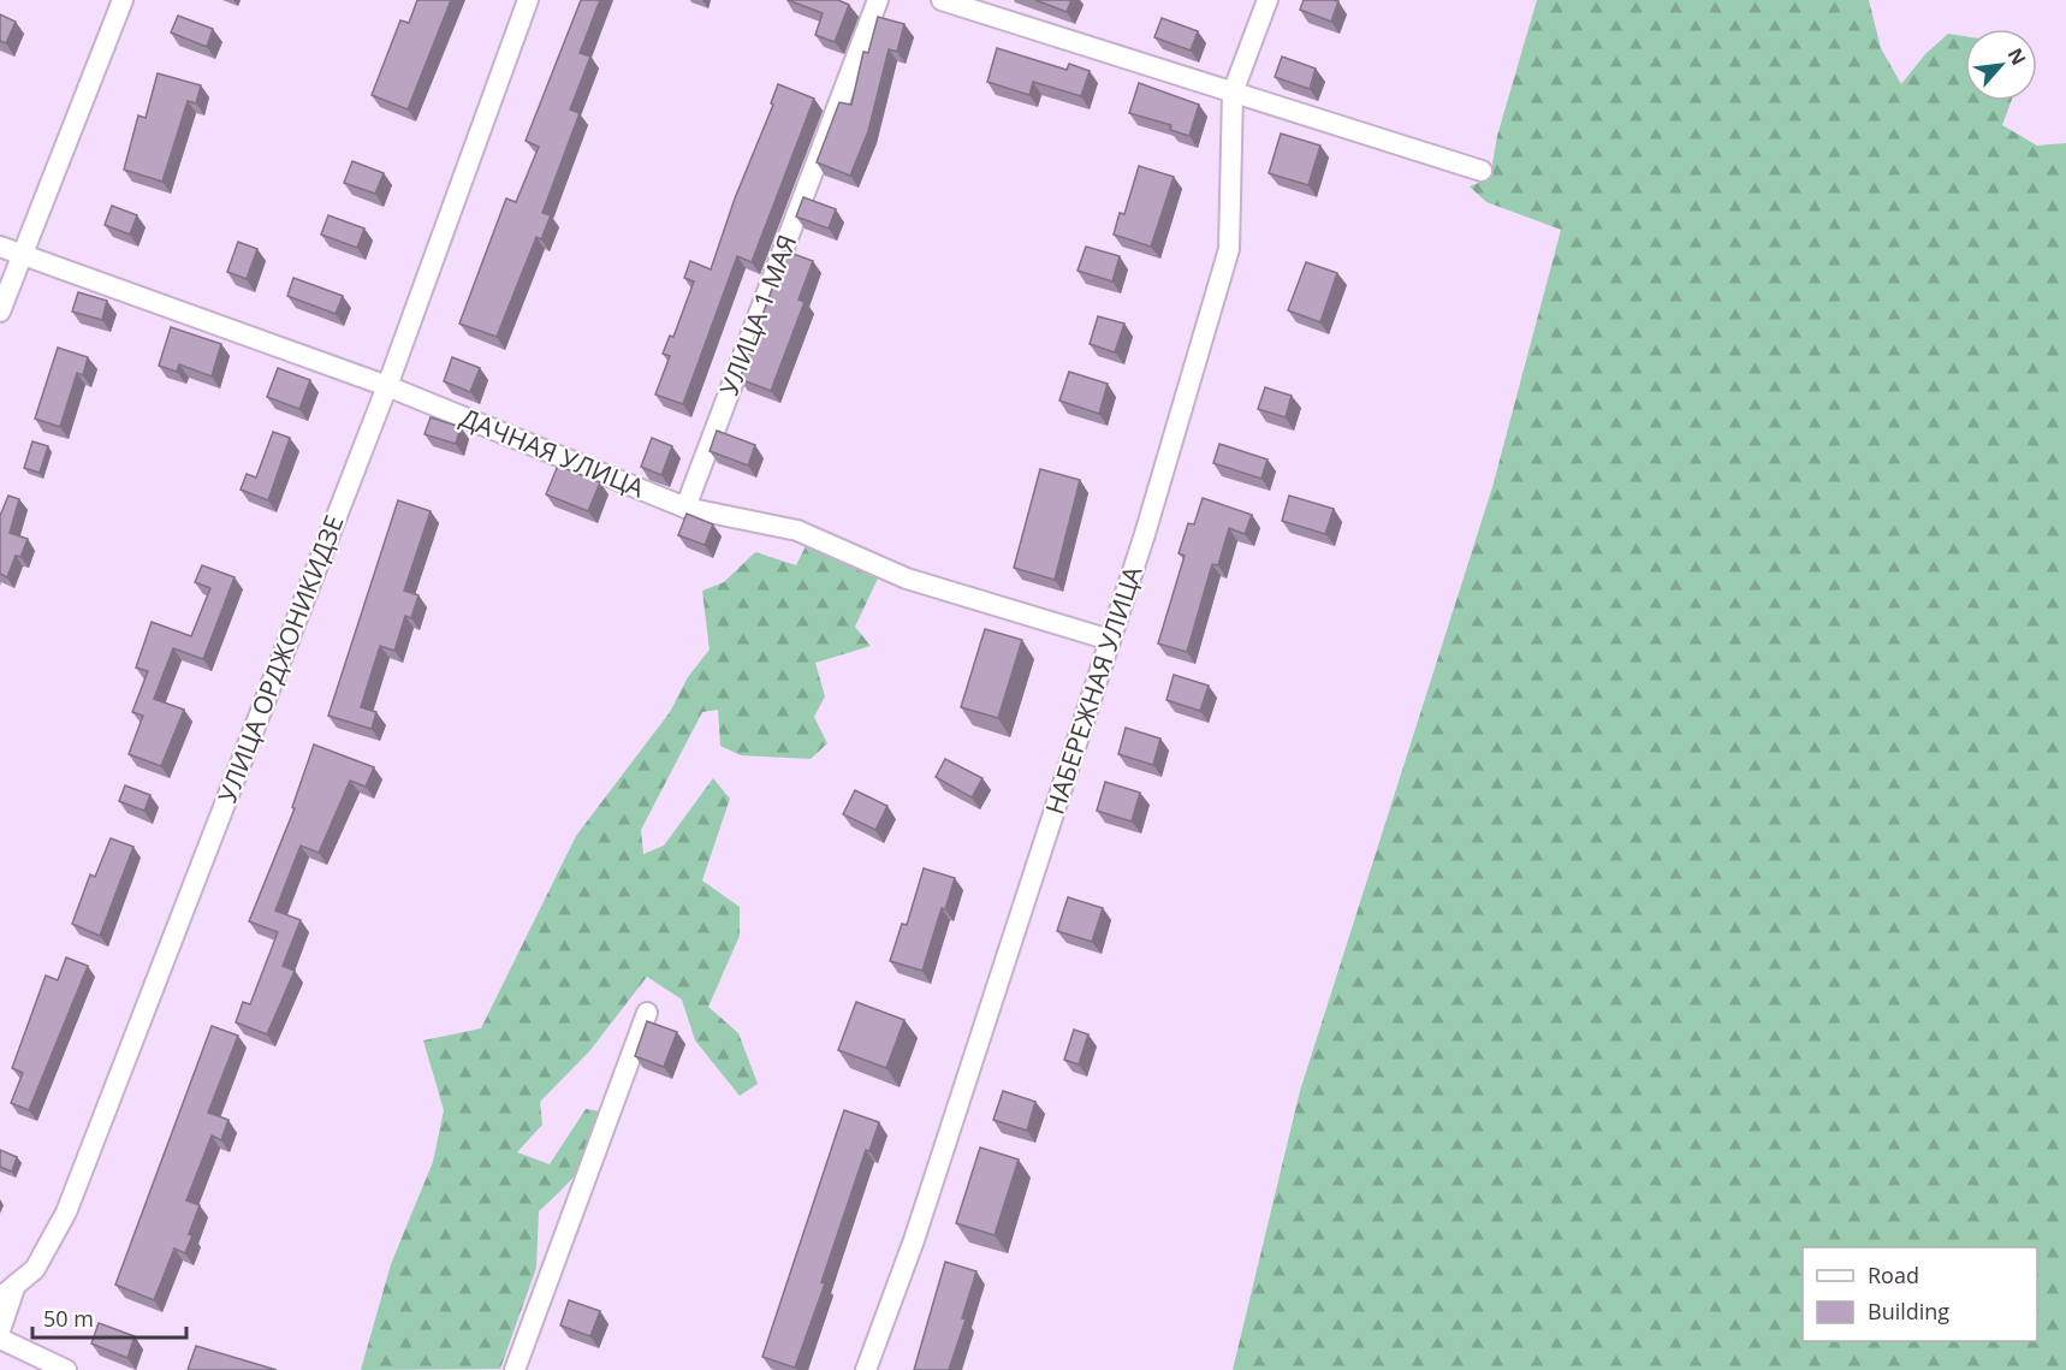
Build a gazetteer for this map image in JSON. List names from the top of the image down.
{
  "streets": {
    "street": [
      "УЛИЦА 1 МАЯ",
      "ДАЧНАЯ УЛИЦА",
      "УЛИЦА ОРДЖОНИКИДЗЕ",
      "НАБЕРЕЖНАЯ УЛИЦА"
    ]
  },
  "crossings": [
    ["УЛИЦА 1 МАЯ", "ДАЧНАЯ УЛИЦА"],
    ["ДАЧНАЯ УЛИЦА", "УЛИЦА ОРДЖОНИКИДЗЕ"],
    ["ДАЧНАЯ УЛИЦА", "НАБЕРЕЖНАЯ УЛИЦА"]
  ],
  "legend": ["Road", "Building"],
  "scale_bar": "50 m",
  "north": "top right"
}
